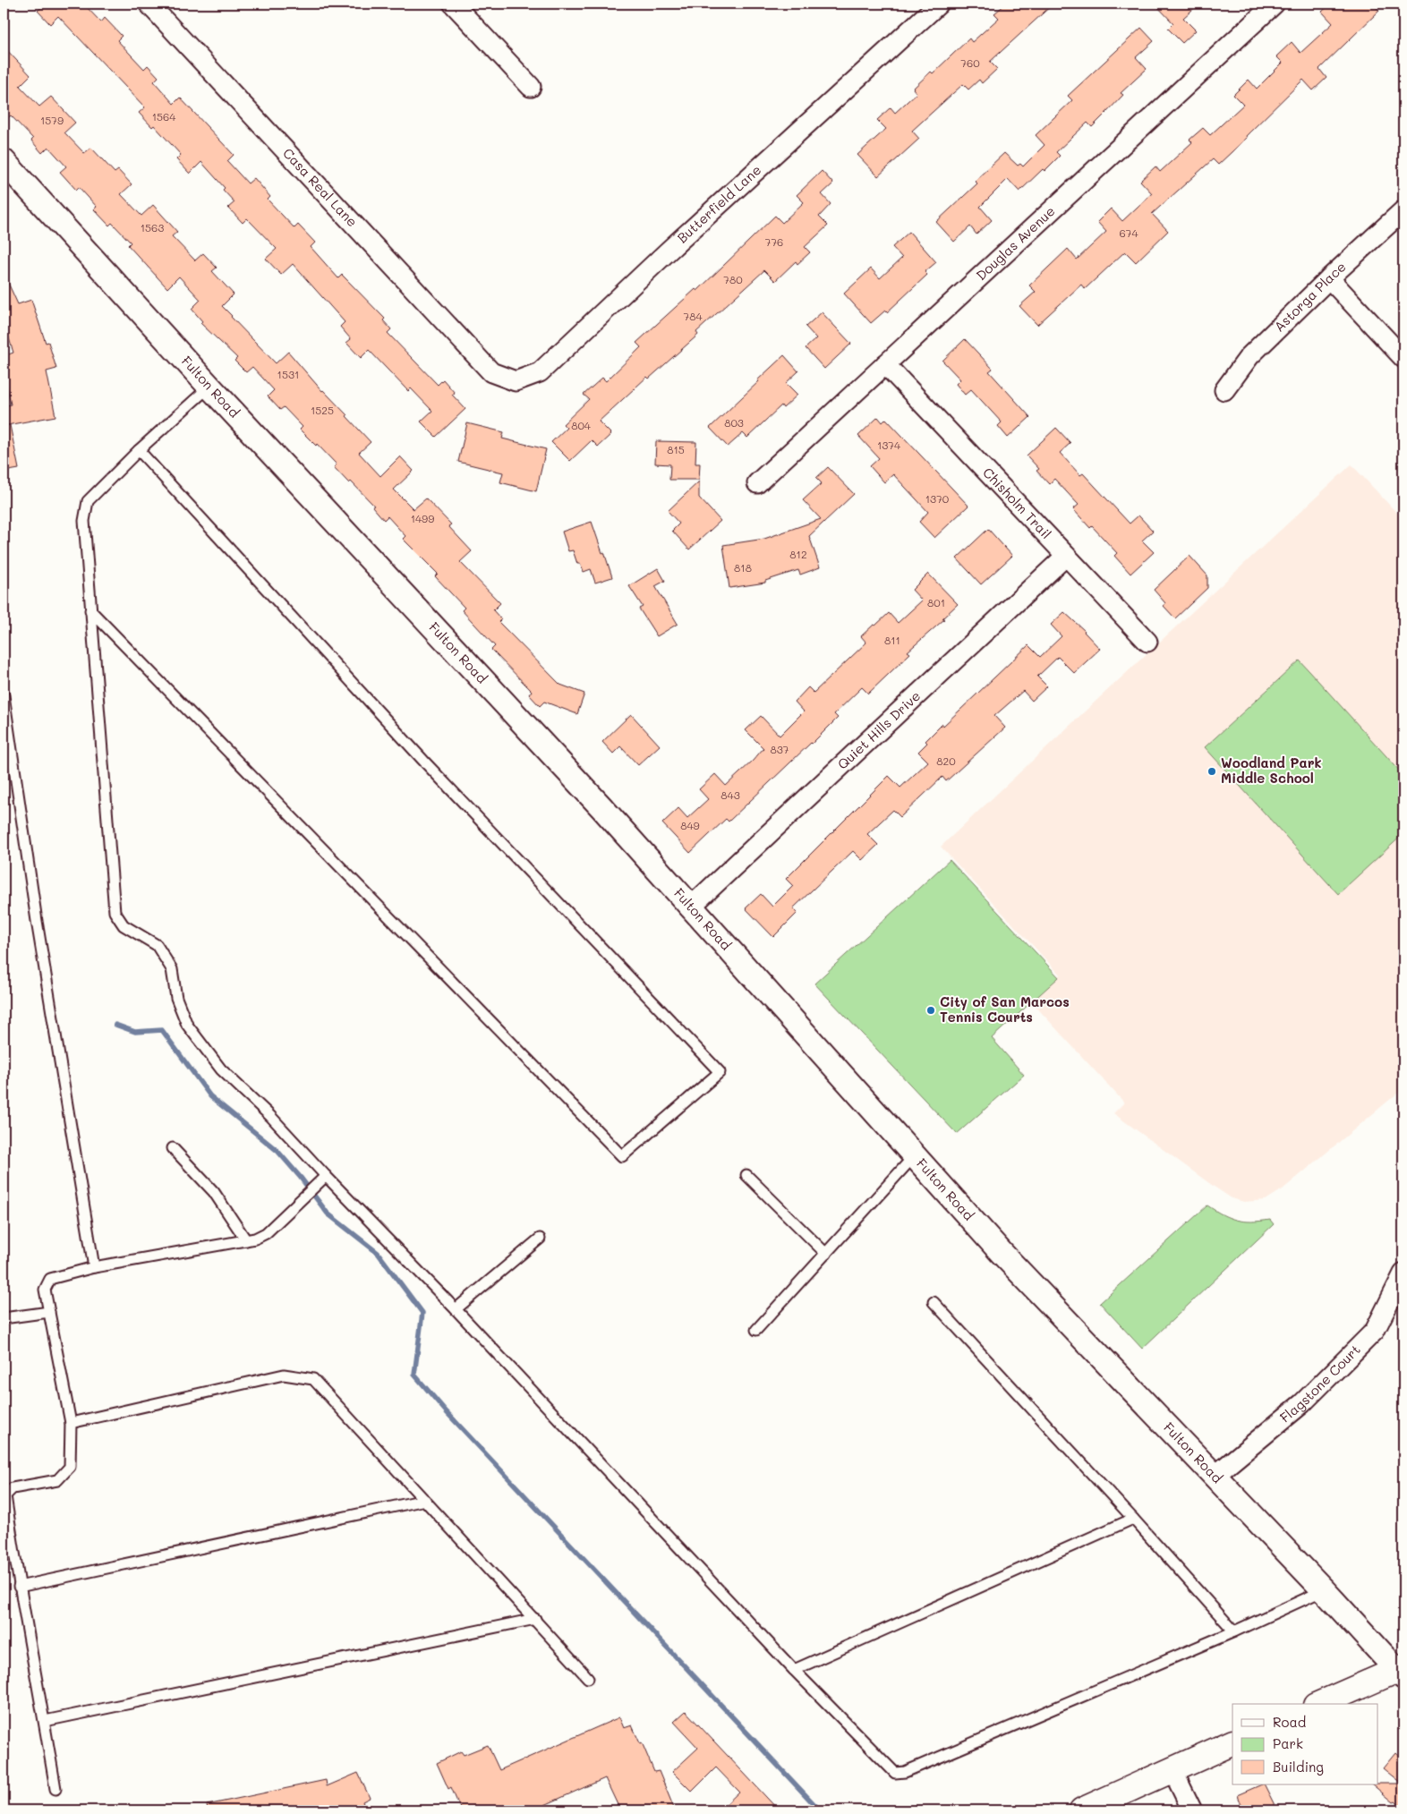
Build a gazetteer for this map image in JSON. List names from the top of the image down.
{
  "streets": {
    "street": [
      "Casa Real Lane",
      "Butterfield Lane",
      "Douglas Avenue",
      "Astorga Place",
      "Fulton Road",
      "Chisholm Trail",
      "Quiet Hills Drive",
      "Flagstone Court"
    ]
  },
  "crossings": [
    ["Casa Real Lane", "Butterfield Lane"],
    ["Douglas Avenue", "Chisholm Trail"],
    ["Fulton Road", "Quiet Hills Drive"],
    ["Fulton Road", "Flagstone Court"],
    ["Chisholm Trail", "Quiet Hills Drive"]
  ],
  "places": ["Woodland Park Middle School", "City of San Marcos Tennis Courts"],
  "house_numbers": [
    "760",
    "1564",
    "1579",
    "1563",
    "674",
    "776",
    "780",
    "784",
    "1531",
    "1525",
    "803",
    "804",
    "1374",
    "815",
    "1370",
    "1499",
    "812",
    "818",
    "801",
    "811",
    "837",
    "820",
    "843",
    "849"
  ],
  "legend": ["Road", "Park", "Building"]
}
